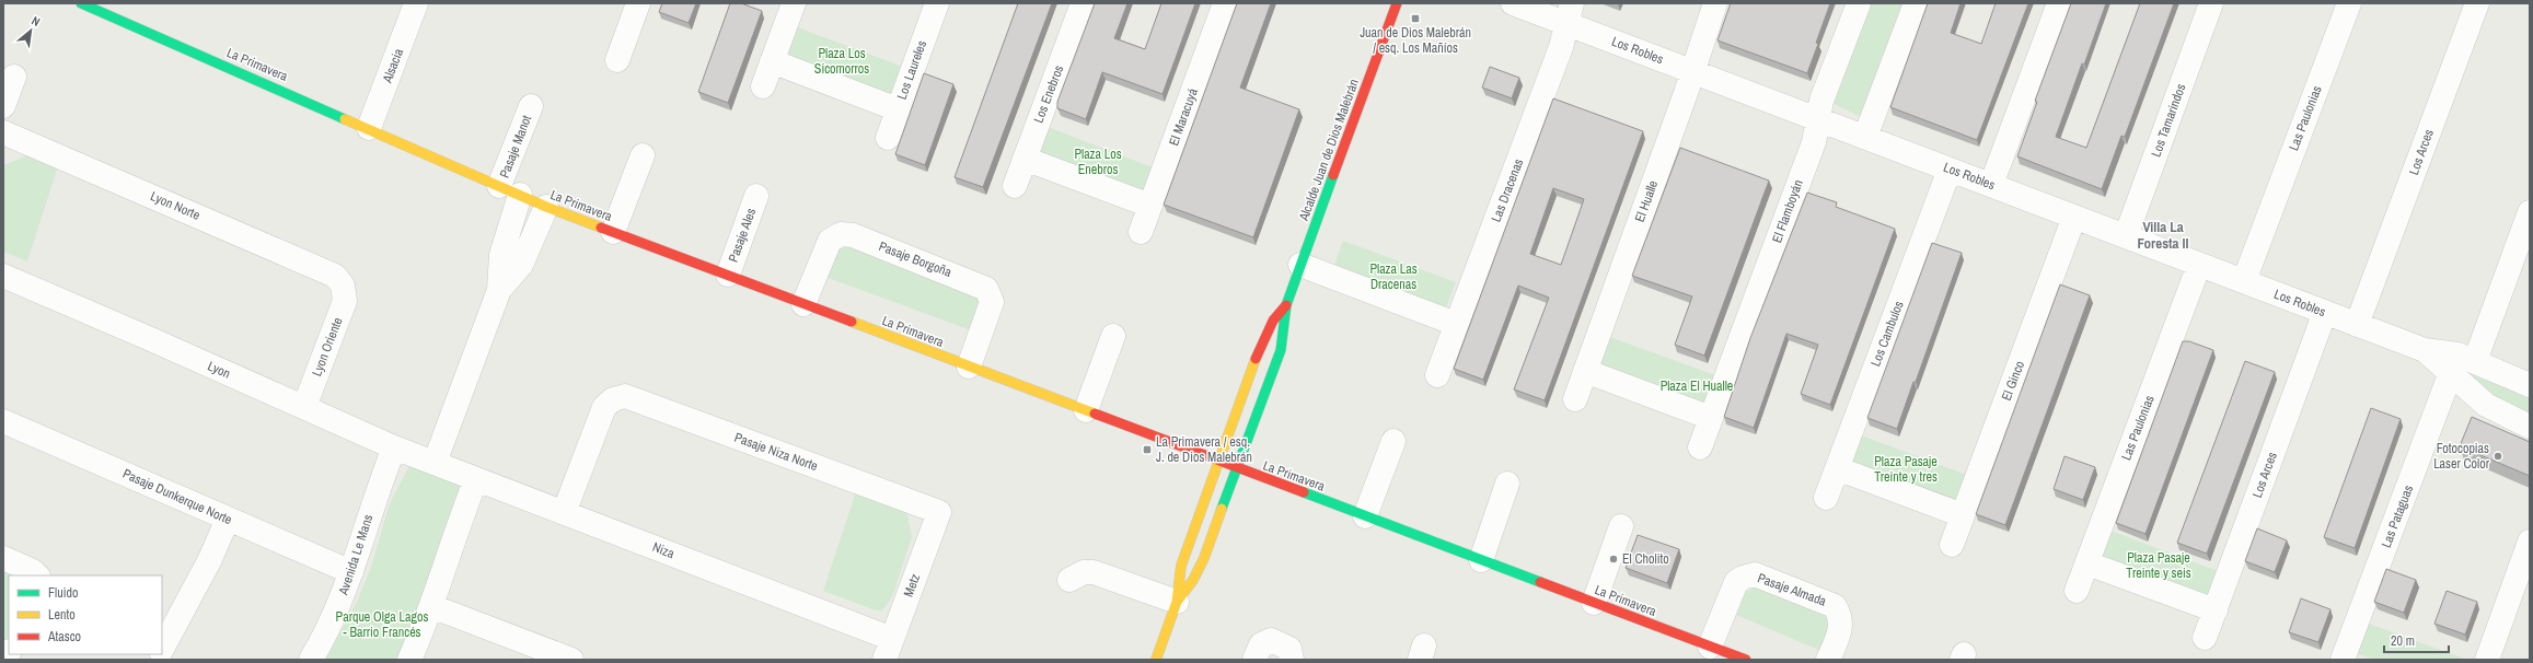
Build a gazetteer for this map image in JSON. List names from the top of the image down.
{
  "streets": {
    "street": [
      "Los Robles",
      "La Primavera",
      "Alsacia",
      "Los Laureles",
      "Los Enebros",
      "El Maracuyá",
      "Las Paulonias",
      "Los Tamarindos",
      "Pasaje Manot",
      "Alcalde Juan de Dios Malebrán",
      "Los Arces",
      "Las Dracenas",
      "El Hualle",
      "Lyon Norte",
      "El Flamboyán",
      "Pasaje Ales",
      "Pasaje Borgoña",
      "Los Cambulos",
      "Lyon Oriente",
      "Lyon",
      "El Ginco",
      "Pasaje Niza Norte",
      "Pasaje Dunkerque Norte",
      "Las Pataguas",
      "Niza",
      "Avenida Le Mans",
      "Metz",
      "Pasaje Almada"
    ]
  },
  "crossings": [
    ["Los Robles", "Las Paulonias"],
    ["Los Robles", "Los Tamarindos"],
    ["Los Robles", "Los Arces"],
    ["Los Robles", "Las Dracenas"],
    ["Los Robles", "El Hualle"],
    ["Los Robles", "El Flamboyán"],
    ["Los Robles", "Los Cambulos"],
    ["Los Robles", "El Ginco"],
    ["Los Robles", "Las Pataguas"],
    ["La Primavera", "Alsacia"],
    ["La Primavera", "Pasaje Manot"],
    ["La Primavera", "Alcalde Juan de Dios Malebrán"],
    ["La Primavera", "Pasaje Ales"],
    ["La Primavera", "Pasaje Borgoña"],
    ["La Primavera", "Pasaje Almada"],
    ["Lyon Norte", "Lyon Oriente"],
    ["Lyon Oriente", "Lyon"],
    ["Lyon", "Niza"],
    ["Lyon", "Avenida Le Mans"],
    ["Pasaje Niza Norte", "Niza"],
    ["Pasaje Niza Norte", "Metz"],
    ["Pasaje Dunkerque Norte", "Avenida Le Mans"],
    ["Niza", "Metz"]
  ],
  "districts": ["Villa La Foresta II"],
  "parks": [
    "Plaza Los Sicomorros",
    "Plaza Los Enebros",
    "Plaza Las Dracenas",
    "Plaza El Hualle",
    "Plaza Pasaje Treinte y tres",
    "Plaza Pasaje Treinte y seis",
    "Parque Olga Lagos - Barrio Francés"
  ],
  "places": {
    "transit": ["Juan de Dios Malebrán / esq. Los Mañíos", "La Primavera / esq. J. de Dios Malebrán"],
    "other": ["Fotocopias Laser Color", "El Cholito"]
  },
  "legend": ["Fluido", "Lento", "Atasco"],
  "scale_bar": "20 m",
  "north": "top right"
}
